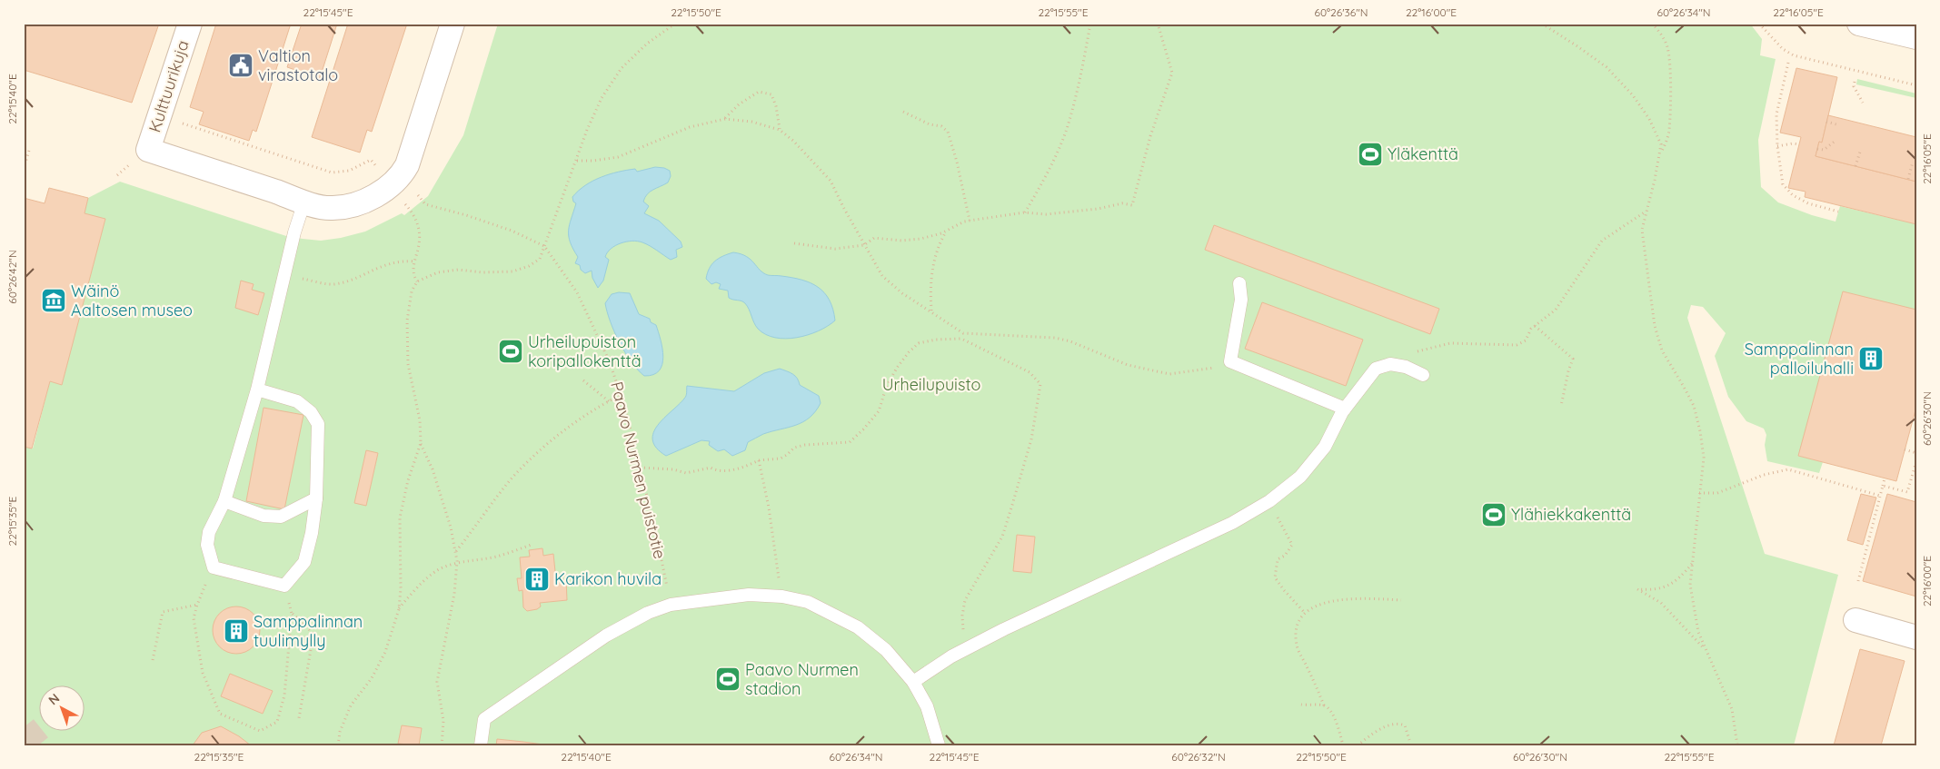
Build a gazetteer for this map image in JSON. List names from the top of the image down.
{
  "streets": {
    "street": ["Kulttuurikuja"],
    "path": ["Paavo Nurmen puistotie"]
  },
  "parks": ["Urheilupuisto"],
  "places": {
    "public building": ["Valtion virastotalo"],
    "sports": [
      "Yläkenttä",
      "Urheilupuiston koripallokenttä",
      "Ylähiekkakenttä",
      "Paavo Nurmen stadion"
    ],
    "museum": ["Wäinö Aaltosen museo"],
    "building": ["Samppalinnan palloiluhalli", "Karikon huvila", "Samppalinnan tuulimylly"]
  },
  "north": "top left",
  "coordinates": [
    "22°15'45\"E",
    "22°15'50\"E",
    "22°15'55\"E",
    "60°26'36\"N",
    "22°16'00\"E",
    "60°26'34\"N",
    "22°16'05\"E",
    "22°15'40\"E",
    "60°26'42\"N",
    "60°26'30\"N",
    "22°15'35\"E",
    "60°26'32\"N"
  ]
}
